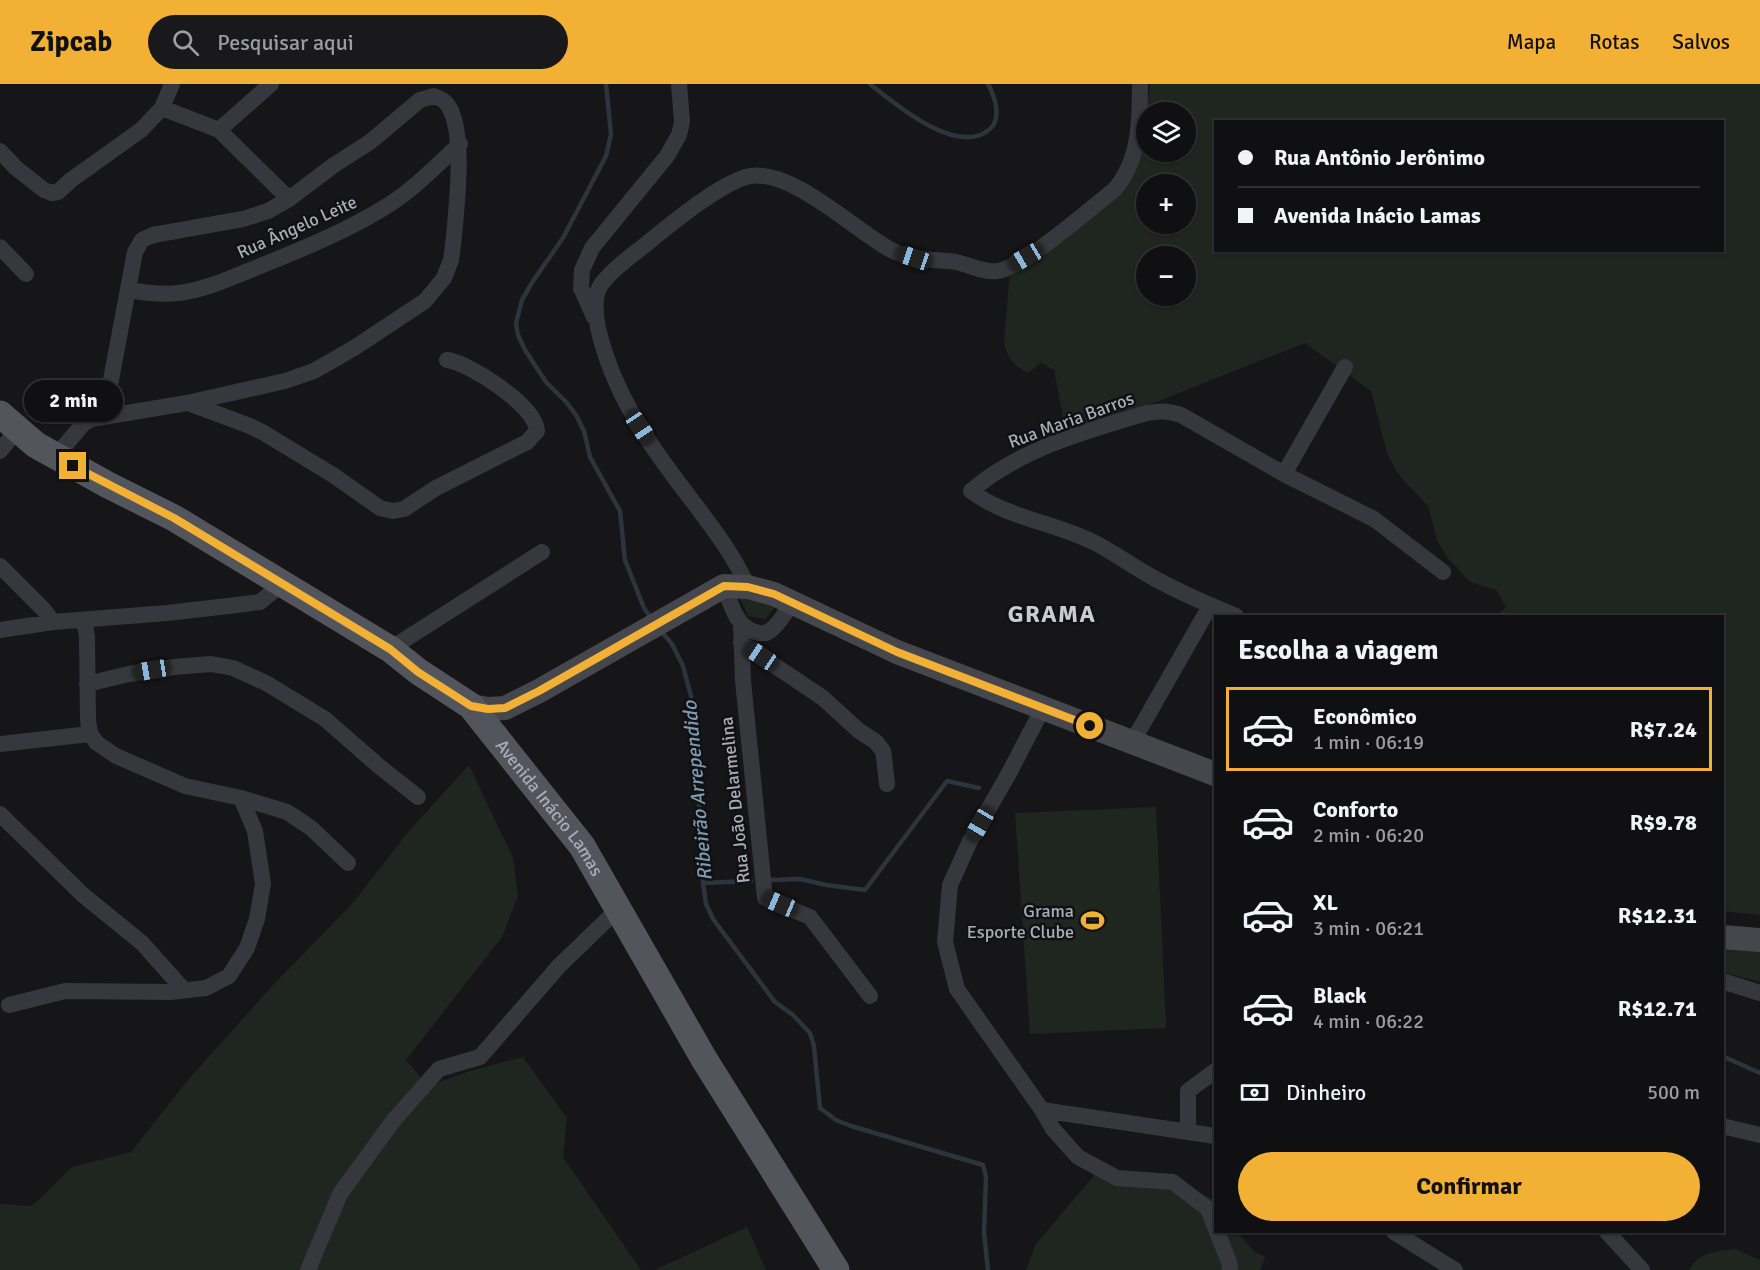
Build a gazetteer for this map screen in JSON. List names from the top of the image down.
{
  "streets": {
    "main road": ["Avenida Inácio Lamas"],
    "street": ["Rua Ângelo Leite", "Rua Maria Barros", "Rua João Delarmelina"]
  },
  "districts": ["GRAMA"],
  "water": ["Ribeirão Arrependido"],
  "places": {
    "sports": ["Grama Esporte Clube"]
  },
  "page": {
    "header": "Zipcab",
    "search": "Pesquisar aqui",
    "nav": ["Mapa", "Rotas", "Salvos"],
    "map_buttons": ["+", "−"],
    "banner": ["Rua Antônio Jerônimo", "Avenida Inácio Lamas"],
    "bubble": "2 min",
    "heading": "Escolha a viagem",
    "list": [
      {
        "name": "Econômico",
        "note": "1 min · 06:19",
        "value": "R$7.24"
      },
      {
        "name": "Conforto",
        "note": "2 min · 06:20",
        "value": "R$9.78"
      },
      {
        "name": "XL",
        "note": "3 min · 06:21",
        "value": "R$12.31"
      },
      {
        "name": "Black",
        "note": "4 min · 06:22",
        "value": "R$12.71"
      }
    ],
    "pay": ["Dinheiro", "500 m"],
    "buttons": "Confirmar"
  }
}
